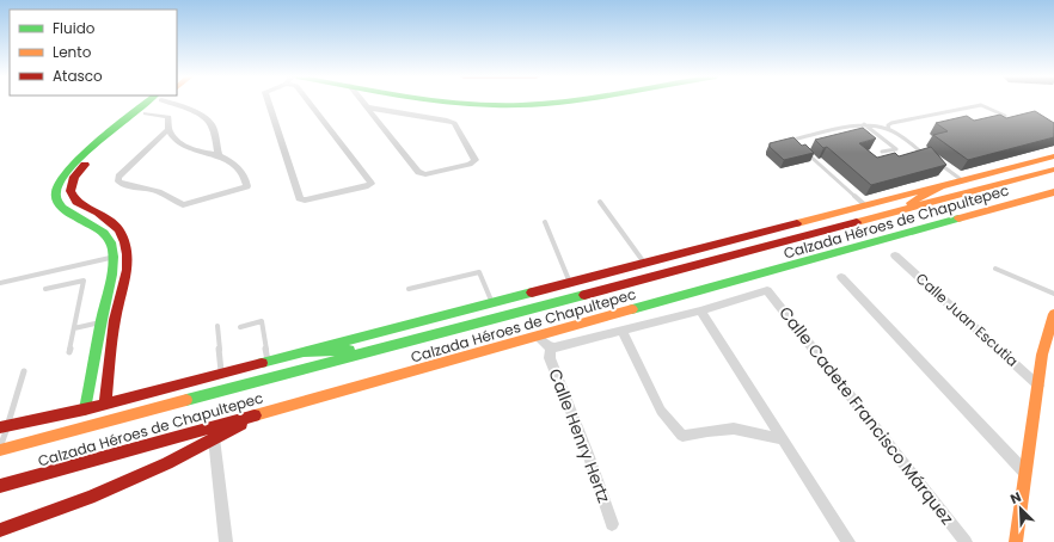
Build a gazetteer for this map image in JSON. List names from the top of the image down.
{
  "streets": {
    "main road": ["Calzada Héroes de Chapultepec"],
    "street": ["Calle Juan Escutia", "Calle Cadete Francisco Márquez", "Calle Henry Hertz"]
  },
  "legend": ["Fluido", "Lento", "Atasco"],
  "north": "top left"
}
